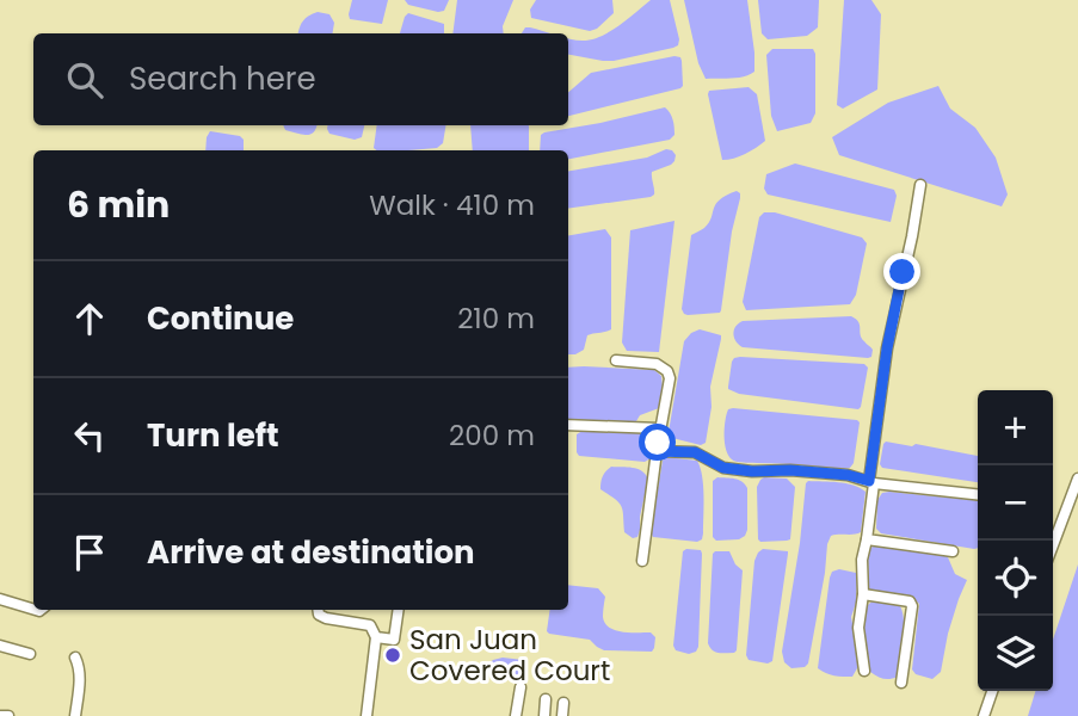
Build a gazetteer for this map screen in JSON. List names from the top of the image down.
{
  "places": ["San Juan Covered Court"],
  "page": {
    "search": "Search here",
    "heading": ["6 min", "Walk · 410 m"],
    "list": [
      ["Continue", "210 m"],
      ["Turn left", "200 m"],
      "Arrive at destination"
    ],
    "map_buttons": ["+", "−"]
  }
}
